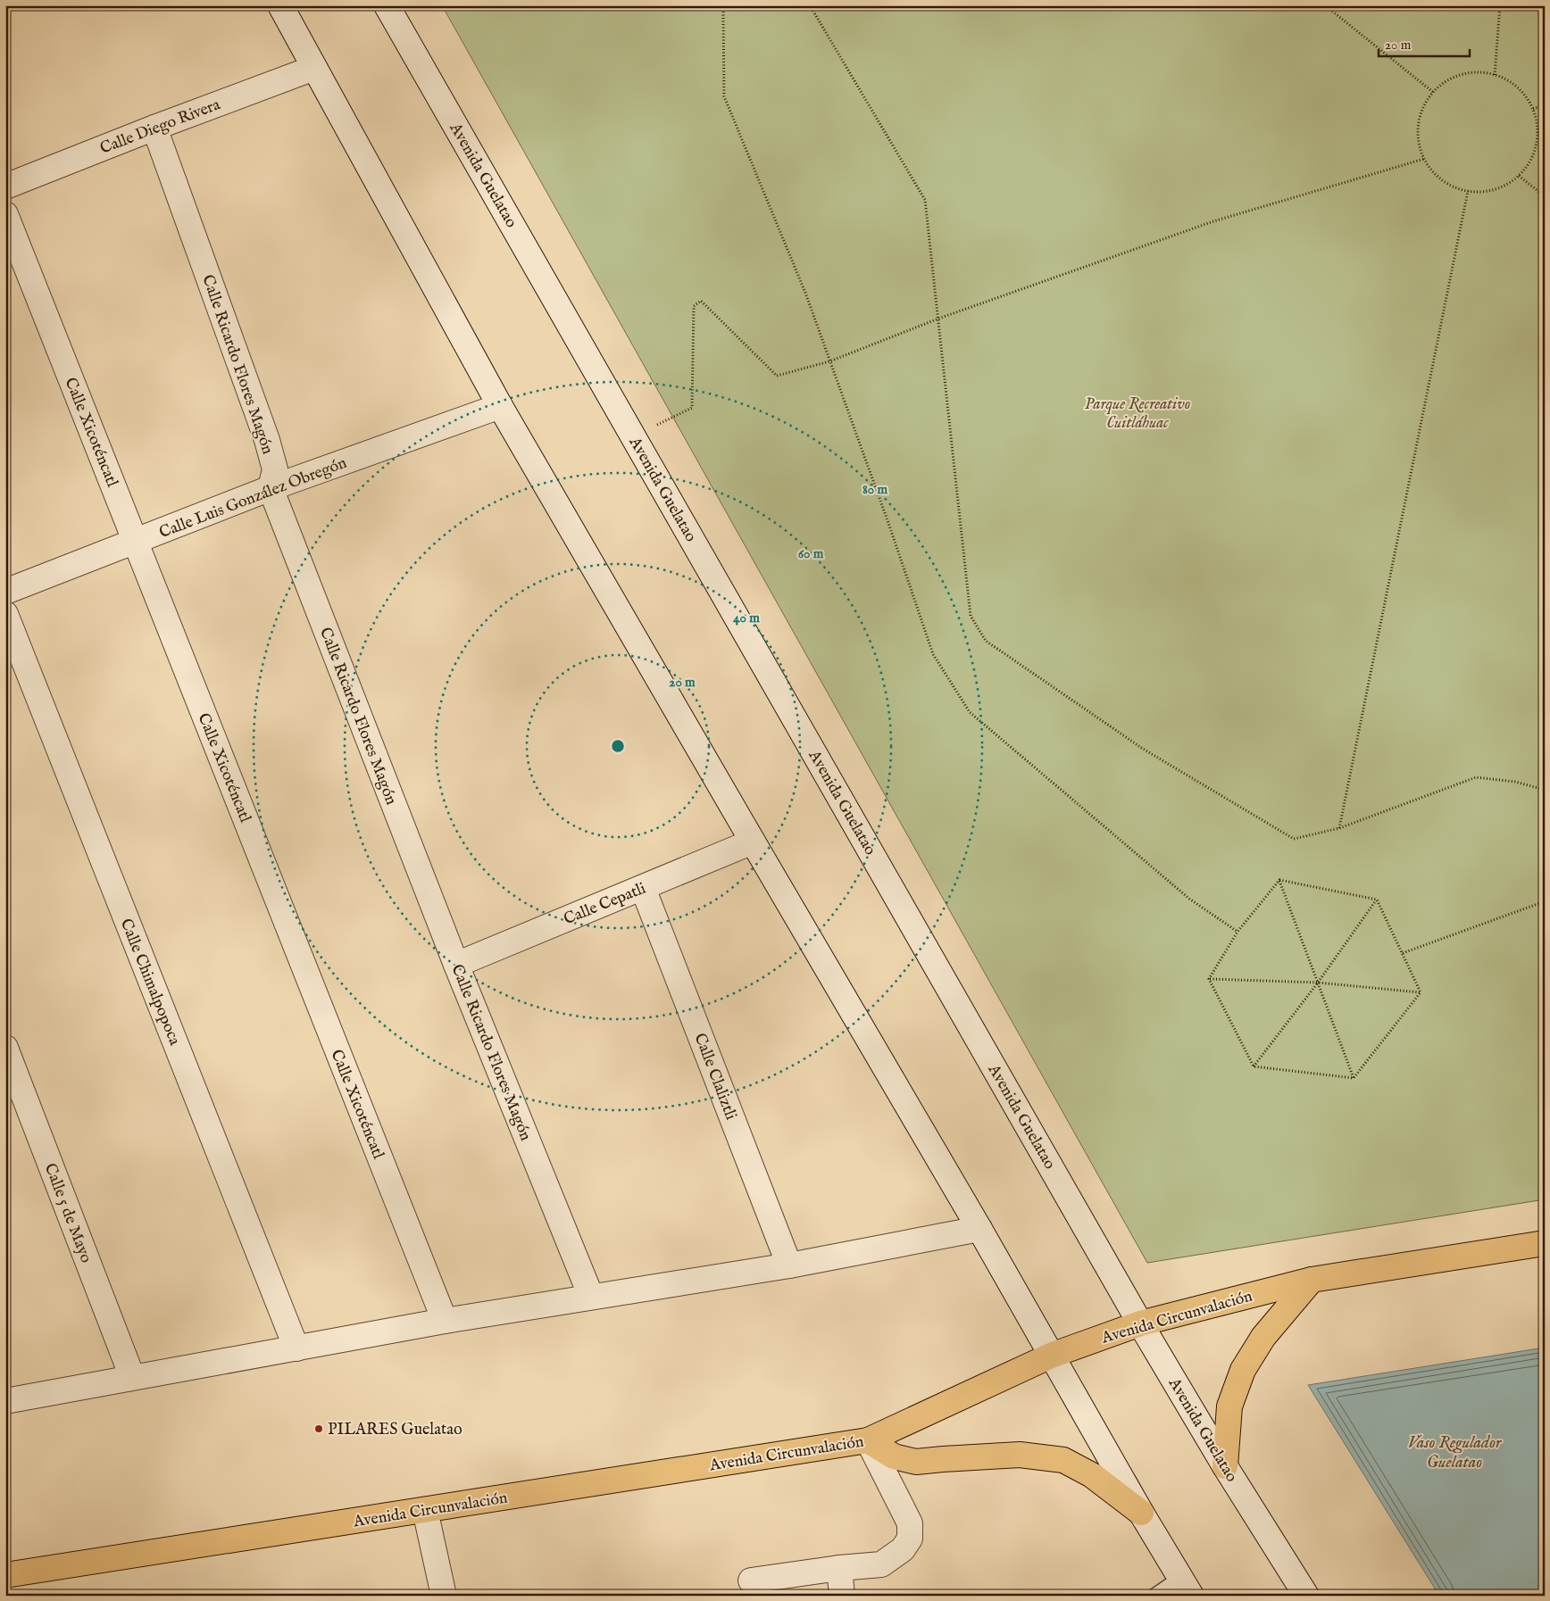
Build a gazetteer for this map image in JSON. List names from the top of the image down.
{
  "streets": {
    "main road": ["Avenida Circunvalación"],
    "street": [
      "Calle Diego Rivera",
      "Avenida Guelatao",
      "Calle Ricardo Flores Magón",
      "Calle Xicoténcatl",
      "Calle Luis González Obregón",
      "Calle Cepatli",
      "Calle Chimalpopoca",
      "Calle Claliztli",
      "Calle 5 de Mayo"
    ]
  },
  "crossings": [
    ["Calle Diego Rivera", "Calle Ricardo Flores Magón"],
    ["Avenida Guelatao", "Avenida Circunvalación"],
    ["Calle Ricardo Flores Magón", "Calle Luis González Obregón"],
    ["Calle Ricardo Flores Magón", "Calle Cepatli"],
    ["Calle Xicoténcatl", "Calle Luis González Obregón"],
    ["Calle Cepatli", "Calle Claliztli"]
  ],
  "water": ["Vaso Regulador Guelatao"],
  "parks": ["Parque Recreativo Cuitláhuac"],
  "places": ["PILARES Guelatao"],
  "scale_bar": "20 m",
  "rings": [
    "80 m",
    "60 m",
    "40 m",
    "20 m"
  ]
}
